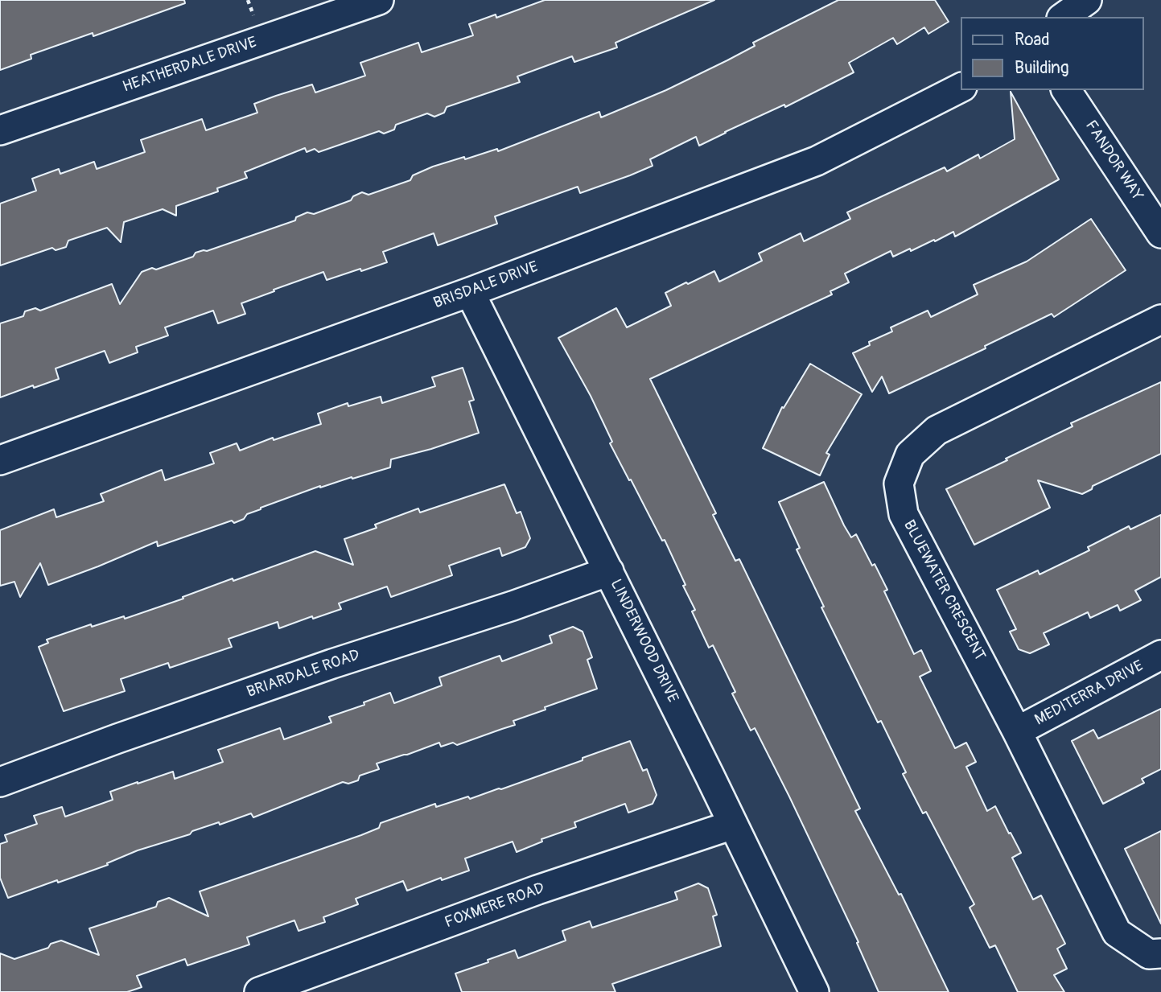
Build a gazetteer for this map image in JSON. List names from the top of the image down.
{
  "streets": {
    "street": [
      "HEATHERDALE DRIVE",
      "FANDOR WAY",
      "BRISDALE DRIVE",
      "BLUEWATER CRESCENT",
      "LINDERWOOD DRIVE",
      "BRIARDALE ROAD",
      "MEDITERRA DRIVE",
      "FOXMERE ROAD"
    ]
  },
  "crossings": [
    ["BRISDALE DRIVE", "LINDERWOOD DRIVE"],
    ["BLUEWATER CRESCENT", "MEDITERRA DRIVE"],
    ["LINDERWOOD DRIVE", "BRIARDALE ROAD"],
    ["LINDERWOOD DRIVE", "FOXMERE ROAD"]
  ],
  "legend": ["Road", "Building"]
}
